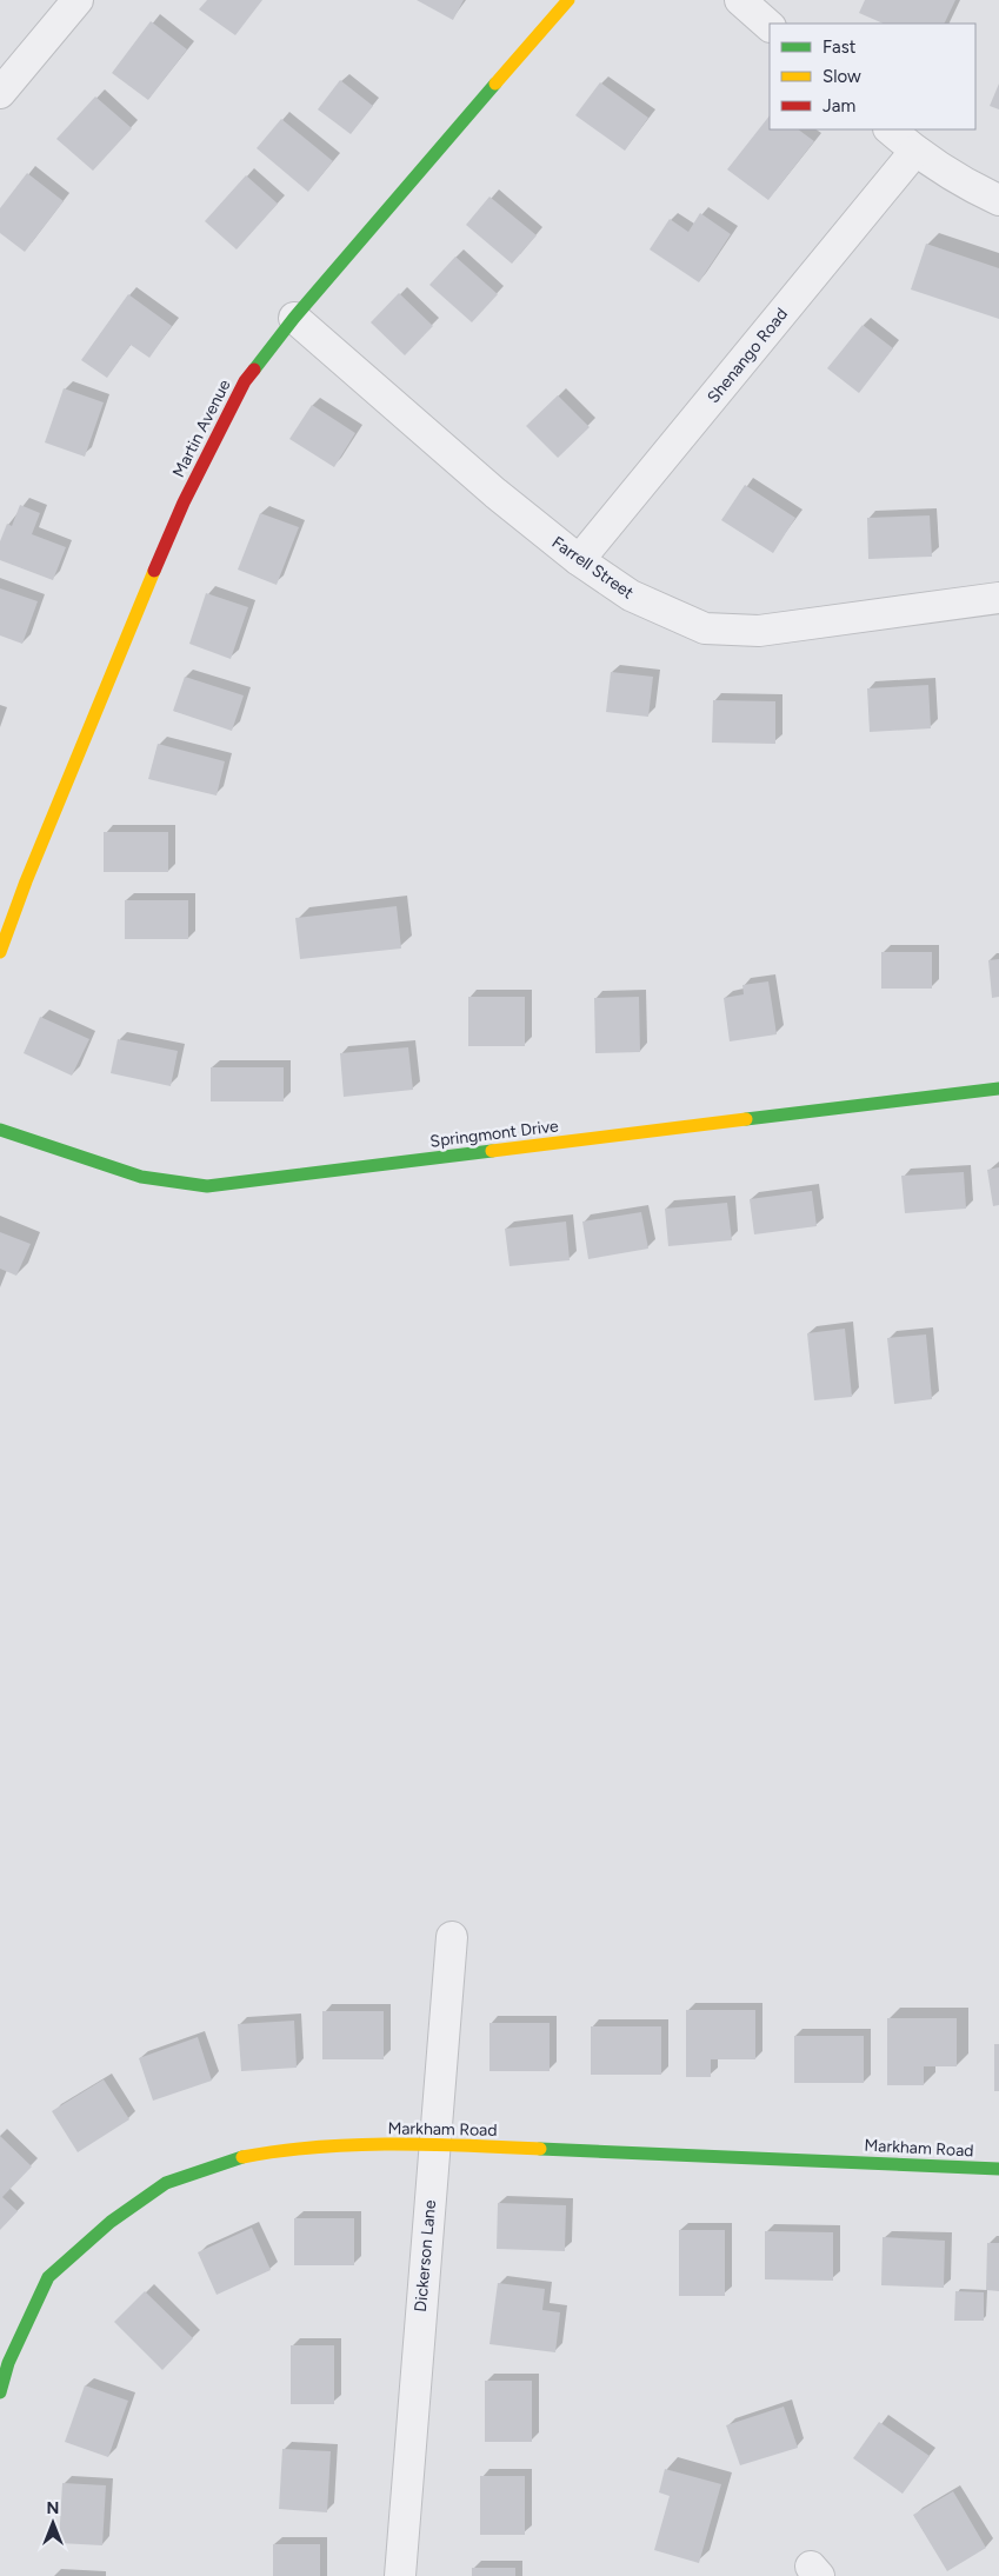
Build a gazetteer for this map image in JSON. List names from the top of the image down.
{
  "streets": {
    "street": [
      "Shenango Road",
      "Martin Avenue",
      "Farrell Street",
      "Springmont Drive",
      "Markham Road",
      "Dickerson Lane"
    ]
  },
  "crossings": [
    ["Shenango Road", "Farrell Street"],
    ["Martin Avenue", "Farrell Street"],
    ["Markham Road", "Dickerson Lane"]
  ],
  "legend": ["Fast", "Slow", "Jam"],
  "north": "top"
}
